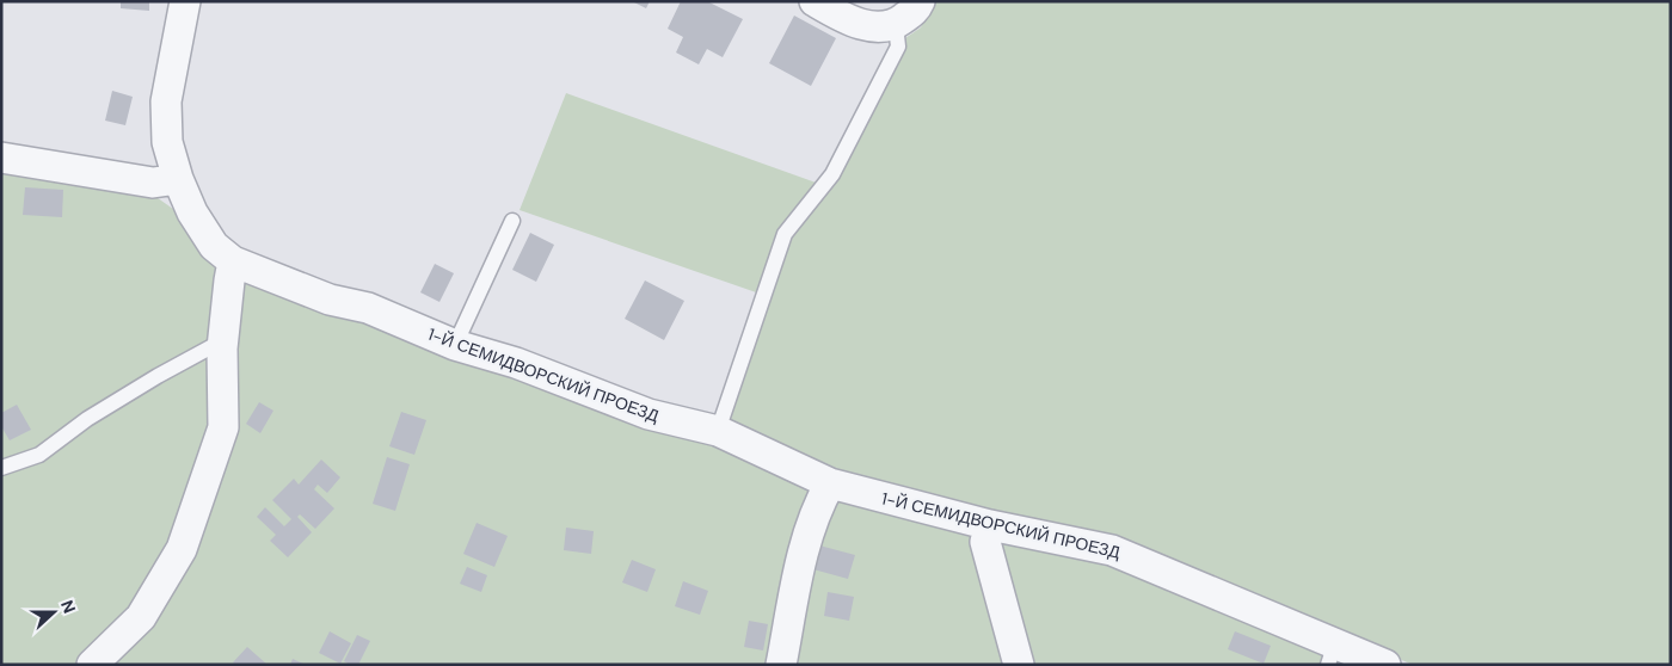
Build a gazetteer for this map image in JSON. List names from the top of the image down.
{
  "streets": {
    "street": ["1-Й СЕМИДВОРСКИЙ ПРОЕЗД"]
  },
  "north": "right"
}
